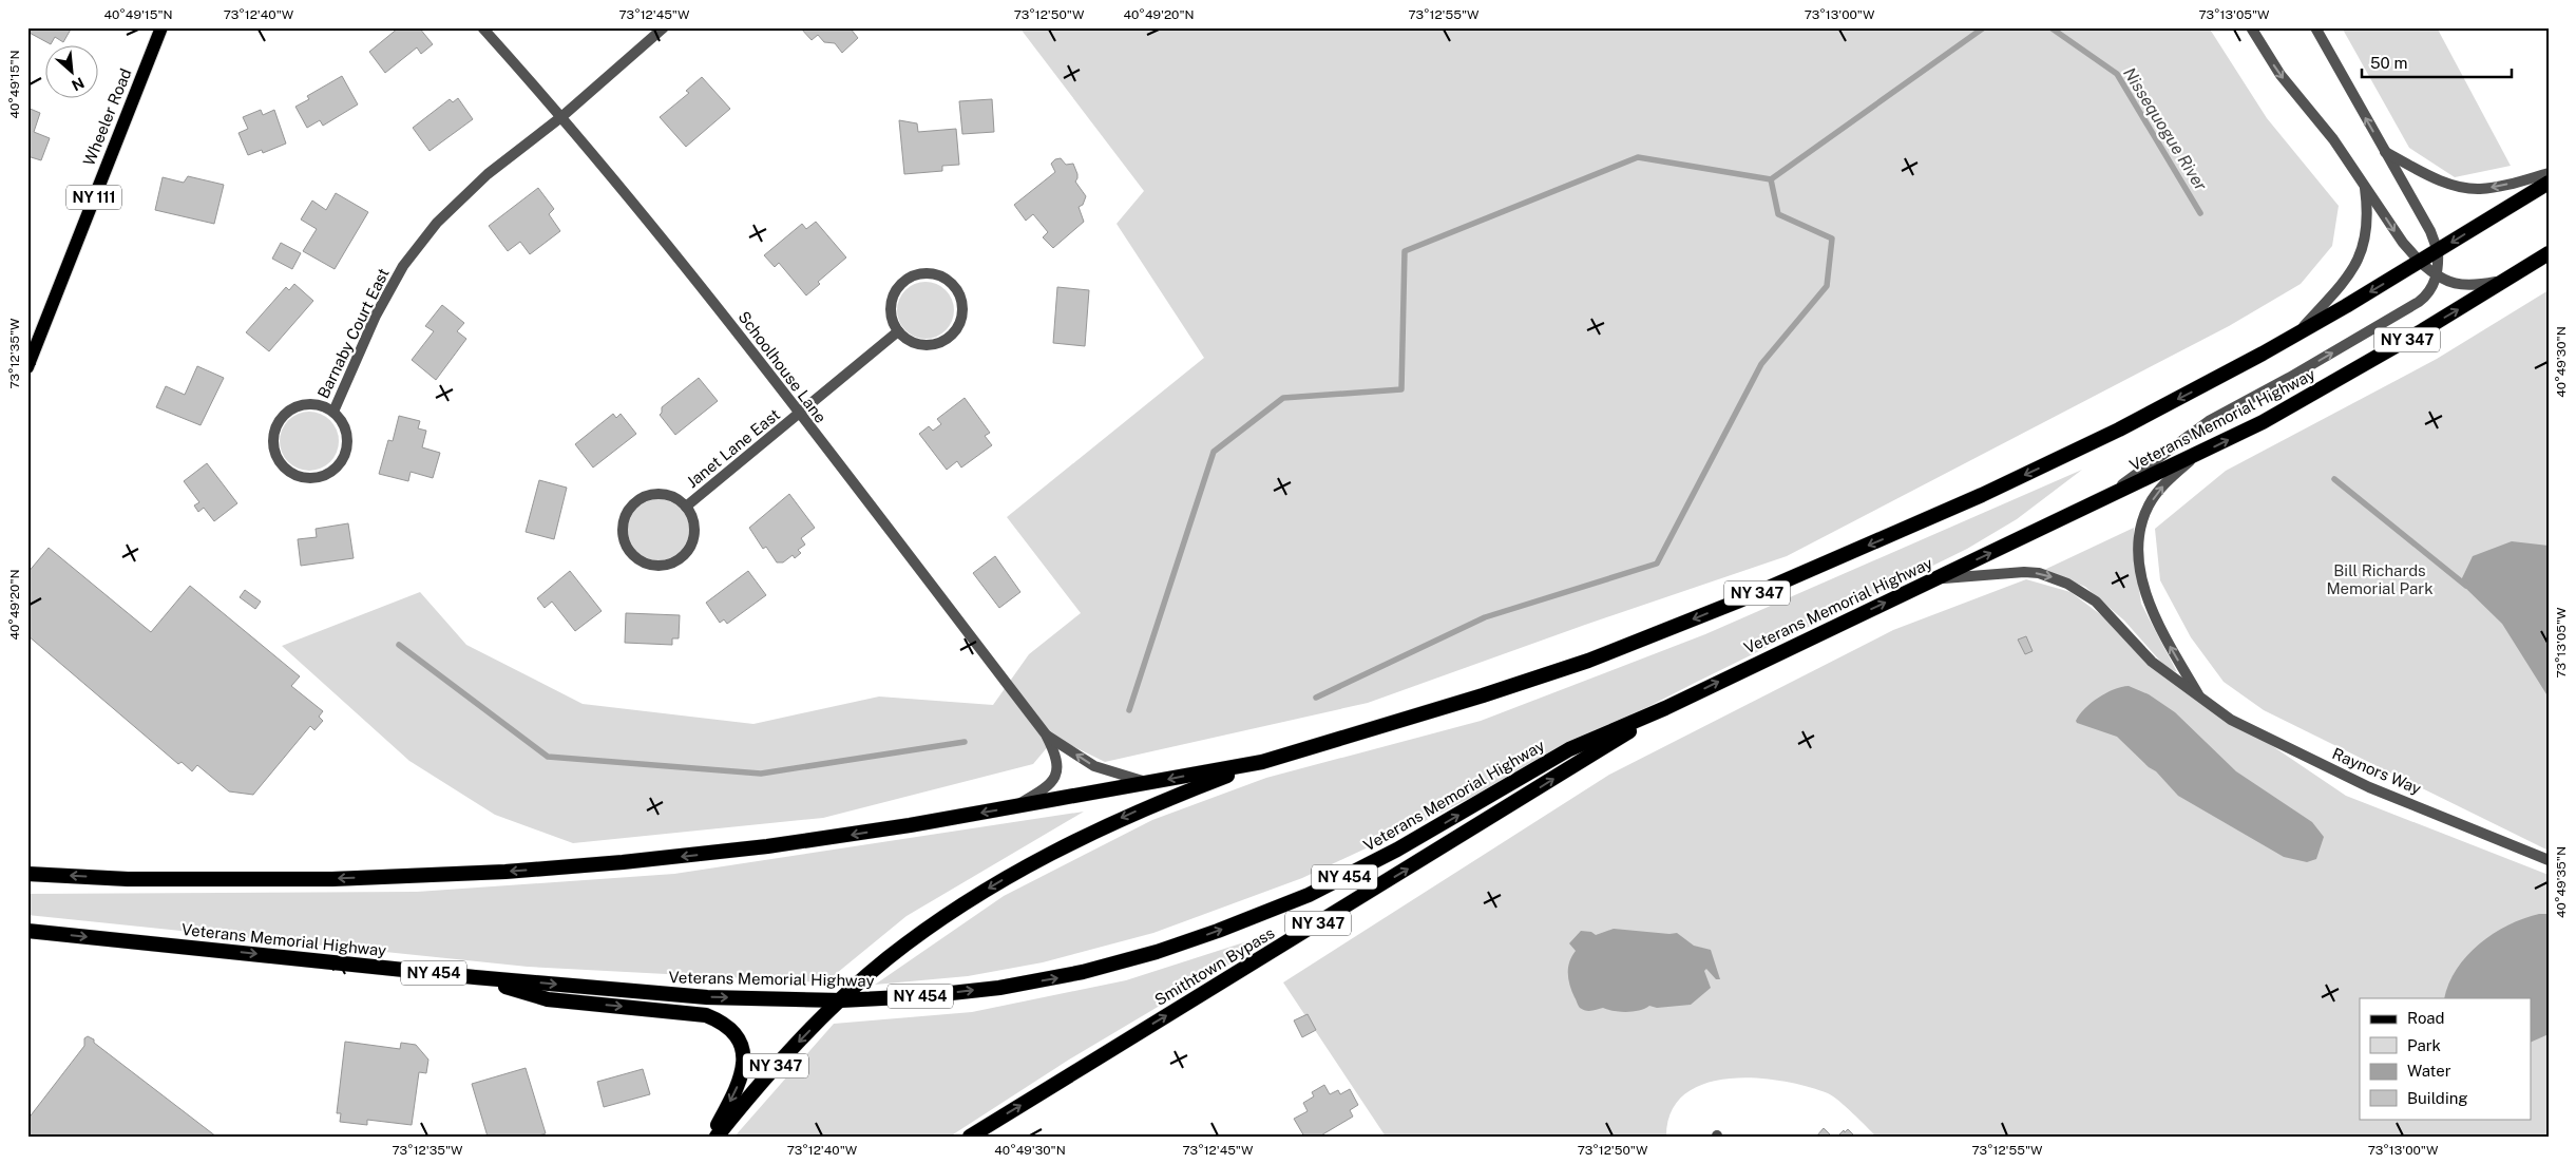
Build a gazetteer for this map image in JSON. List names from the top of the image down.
{
  "streets": {
    "highway": [
      "NY 347",
      "Veterans Memorial Highway",
      "NY 454",
      "Smithtown Bypass"
    ],
    "main road": ["Wheeler Road", "NY 111"],
    "street": [
      "Barnaby Court East",
      "Schoolhouse Lane",
      "Janet Lane East",
      "Raynors Way"
    ]
  },
  "crossings": [
    ["Barnaby Court East", "Schoolhouse Lane"],
    ["NY 347", "Veterans Memorial Highway"],
    ["Schoolhouse Lane", "Janet Lane East"],
    ["Veterans Memorial Highway", "Raynors Way"],
    ["Veterans Memorial Highway", "Smithtown Bypass"]
  ],
  "water": ["Nissequogue River"],
  "parks": ["Bill Richards Memorial Park"],
  "legend": [
    "Road",
    "Park",
    "Water",
    "Building"
  ],
  "scale_bar": "50 m",
  "north": "bottom right",
  "coordinates": [
    "40°49'15\"N",
    "73°12'40\"W",
    "73°12'45\"W",
    "73°12'50\"W",
    "40°49'20\"N",
    "73°12'55\"W",
    "73°13'00\"W",
    "73°13'05\"W",
    "73°12'35\"W",
    "40°49'30\"N",
    "40°49'35\"N"
  ]
}
